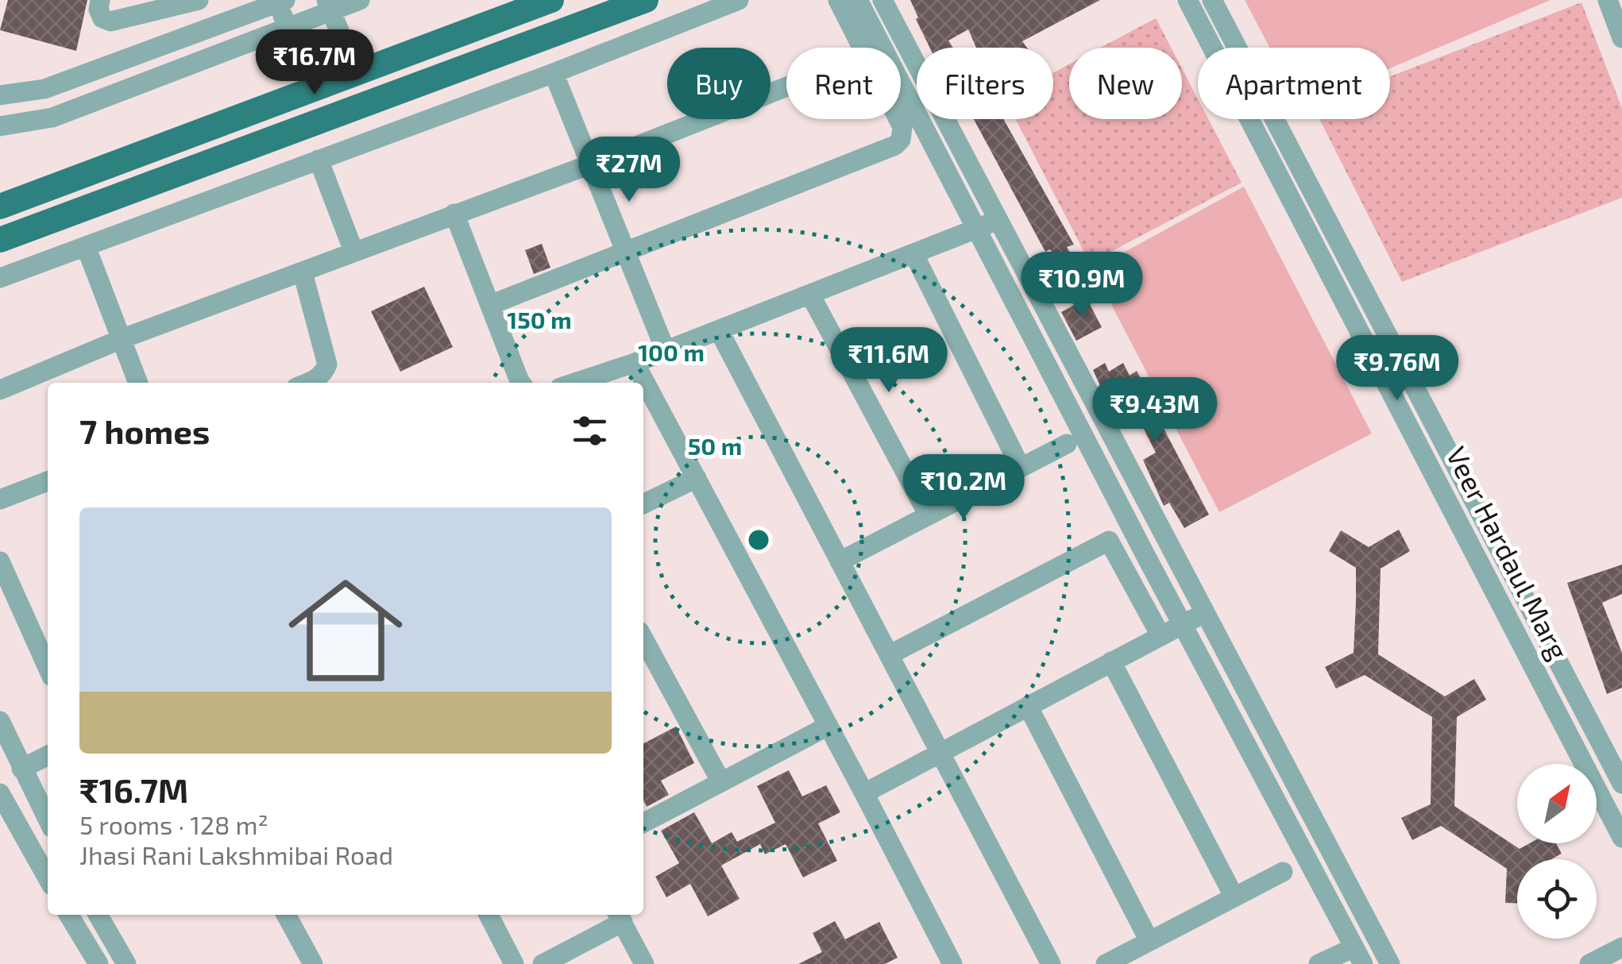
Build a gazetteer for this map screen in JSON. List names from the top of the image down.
{
  "streets": {
    "street": ["Veer Hardaul Marg"]
  },
  "north": "top right",
  "page": {
    "price": [
      "₹16.7M",
      "₹27M",
      "₹10.9M",
      "₹11.6M",
      "₹9.76M",
      "₹9.43M",
      "₹10.2M"
    ],
    "chip": [
      "Buy",
      "Rent",
      "Filters",
      "New",
      "Apartment"
    ],
    "heading": "7 homes",
    "list": [
      {
        "name": "₹16.7M",
        "note": "5 rooms · 128 m² · Jhasi Rani Lakshmibai Road"
      }
    ]
  },
  "rings": ["150 m", "100 m", "50 m"]
}
